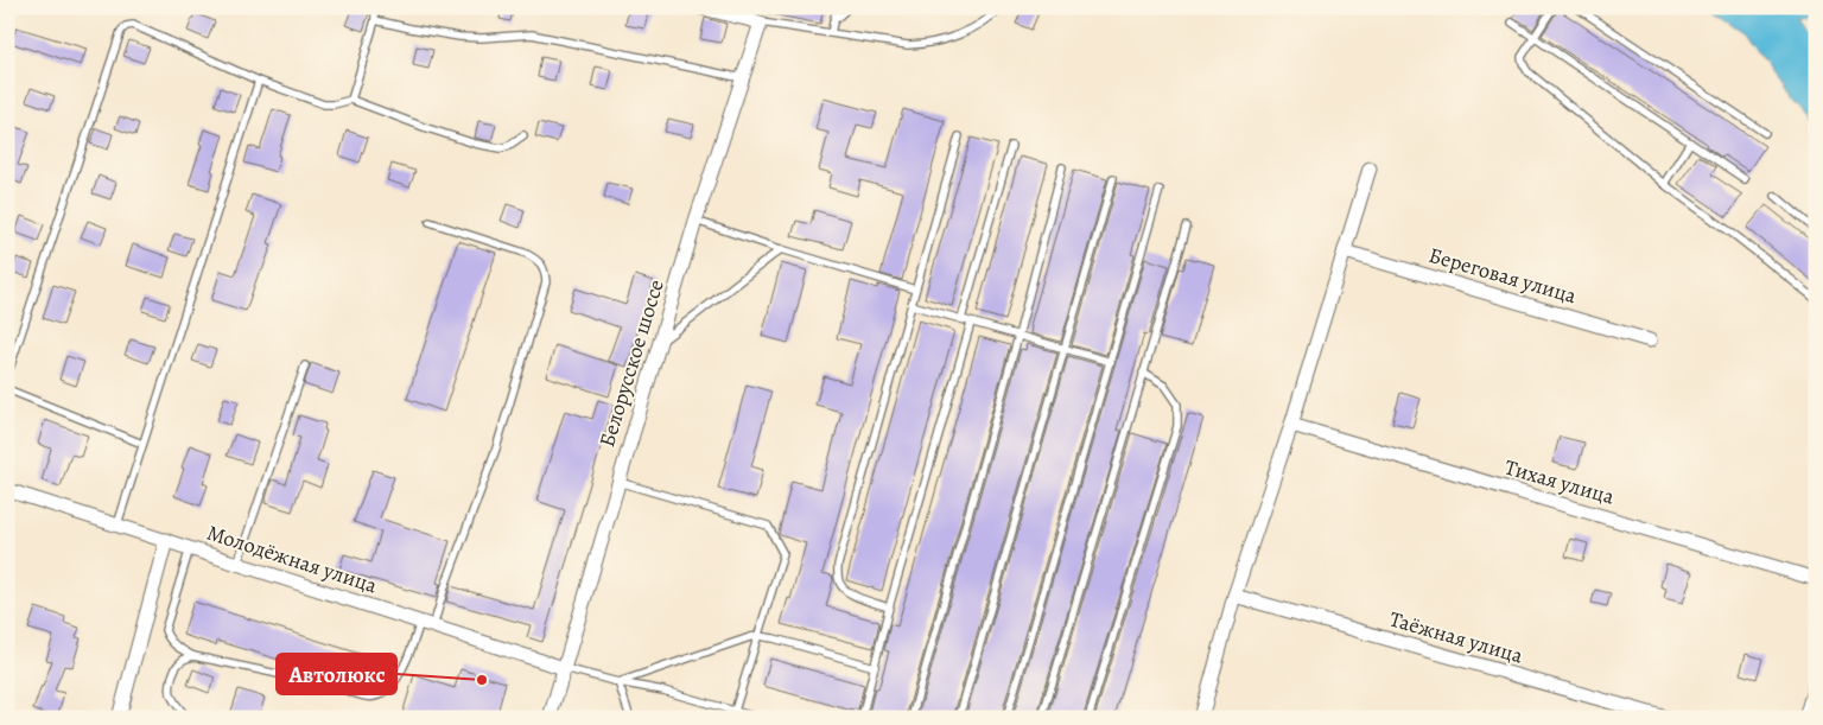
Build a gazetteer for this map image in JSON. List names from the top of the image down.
{
  "streets": {
    "street": [
      "Береговая улица",
      "Белорусское шоссе",
      "Тихая улица",
      "Молодёжная улица",
      "Таёжная улица"
    ]
  },
  "crossings": [
    ["Белорусское шоссе", "Молодёжная улица"]
  ],
  "places": ["Автолюкс"]
}
